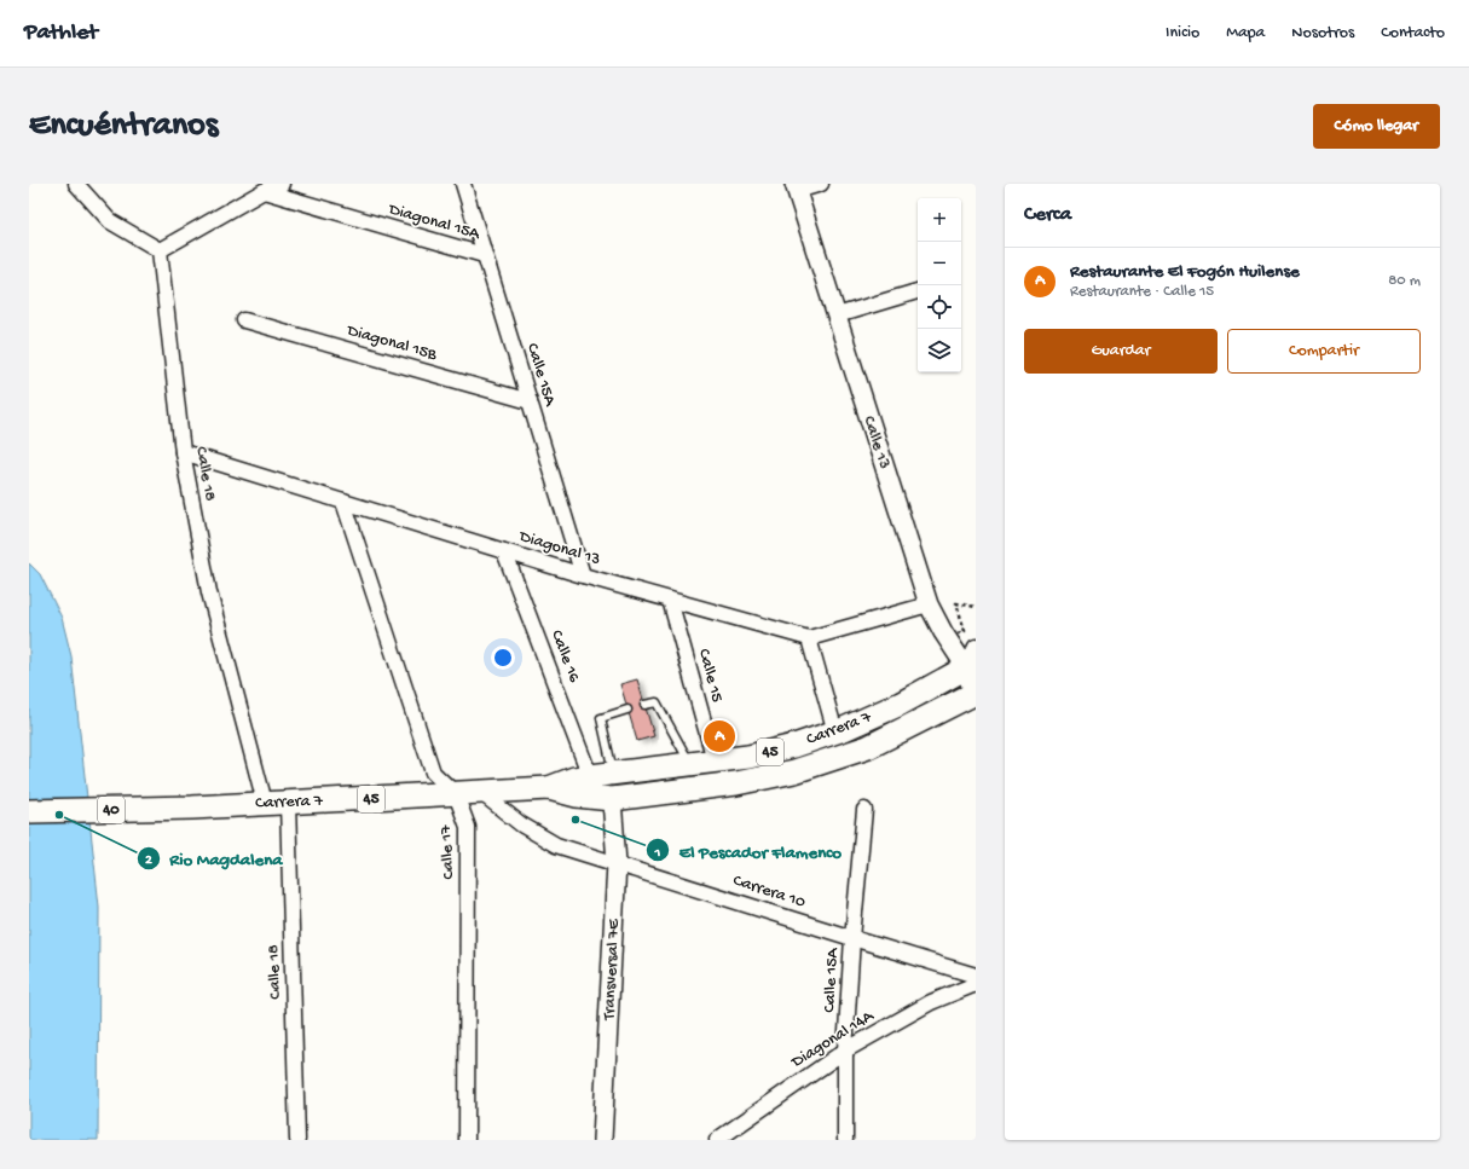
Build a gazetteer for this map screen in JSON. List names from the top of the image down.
{
  "streets": {
    "main road": ["Carrera 7", "45", "40"],
    "street": [
      "Diagonal 15A",
      "Diagonal 15B",
      "Calle 15A",
      "Calle 13",
      "Calle 18",
      "Diagonal 13",
      "Calle 16",
      "Calle 15",
      "Calle 17",
      "Carrera 10",
      "Transversal 7E",
      "Diagonal 14A"
    ]
  },
  "crossings": [
    ["Diagonal 15A", "Calle 15A"],
    ["Diagonal 15B", "Calle 15A"],
    ["Calle 15A", "Diagonal 13"],
    ["Calle 15A", "Carrera 10"],
    ["Calle 15A", "Diagonal 14A"],
    ["Calle 13", "Carrera 7"],
    ["Calle 18", "Diagonal 13"],
    ["Calle 18", "Carrera 7"],
    ["Diagonal 13", "Calle 16"],
    ["Diagonal 13", "Calle 15"],
    ["Diagonal 13", "Calle 17"],
    ["Calle 16", "Carrera 7"],
    ["Calle 15", "Carrera 7"],
    ["Carrera 7", "Calle 17"],
    ["Carrera 7", "Carrera 10"],
    ["Carrera 7", "Transversal 7E"],
    ["Carrera 10", "Transversal 7E"]
  ],
  "places": ["Rio Magdalena", "El Pescador Flamenco"],
  "page": {
    "header": "Pathlet",
    "nav": [
      "Inicio",
      "Mapa",
      "Nosotros",
      "Contacto"
    ],
    "buttons": [
      "Cómo llegar",
      ["Guardar", "Compartir"]
    ],
    "title": "Encuéntranos",
    "heading": "Cerca",
    "map_buttons": ["+", "−"],
    "list": [
      {
        "mark": "A",
        "name": "Restaurante El Fogón Huilense",
        "note": "Restaurante · Calle 15",
        "value": "80 m"
      }
    ],
    "pins": "A"
  }
}
